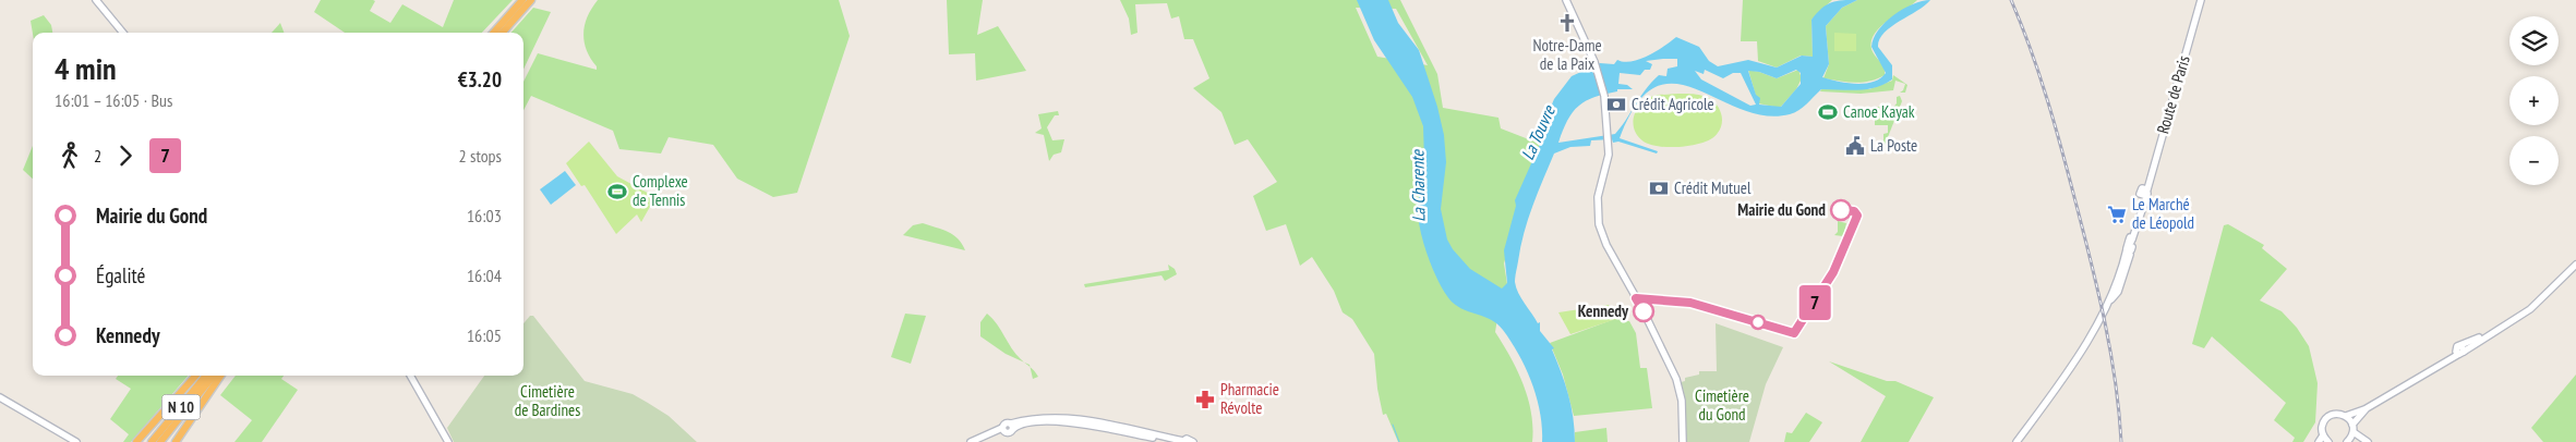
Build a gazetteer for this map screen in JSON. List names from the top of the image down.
{
  "streets": {
    "highway": ["N 10"],
    "main road": ["Route de Paris"]
  },
  "water": ["La Touvre", "La Charente"],
  "parks": ["Cimetière de Bardines", "Cimetière du Gond"],
  "places": {
    "church": ["Notre-Dame de la Paix"],
    "bank": ["Crédit Agricole", "Crédit Mutuel"],
    "sports": ["Canoe Kayak", "Complexe de Tennis"],
    "public building": ["La Poste"],
    "other": ["Mairie du Gond", "Kennedy"],
    "supermarket": ["Le Marché de Léopold"],
    "pharmacy": ["Pharmacie Révolte"]
  },
  "lines": ["bus line 7"],
  "page": {
    "on_map": "7",
    "map_buttons": ["+", "−"],
    "heading": ["4 min", "16:01 – 16:05 · Bus", "€3.20"],
    "legs": ["2", "7", "2 stops"],
    "list": [
      {
        "name": "Mairie du Gond",
        "value": "16:03"
      },
      {
        "name": "Égalité",
        "value": "16:04"
      },
      {
        "name": "Kennedy",
        "value": "16:05"
      }
    ]
  }
}
